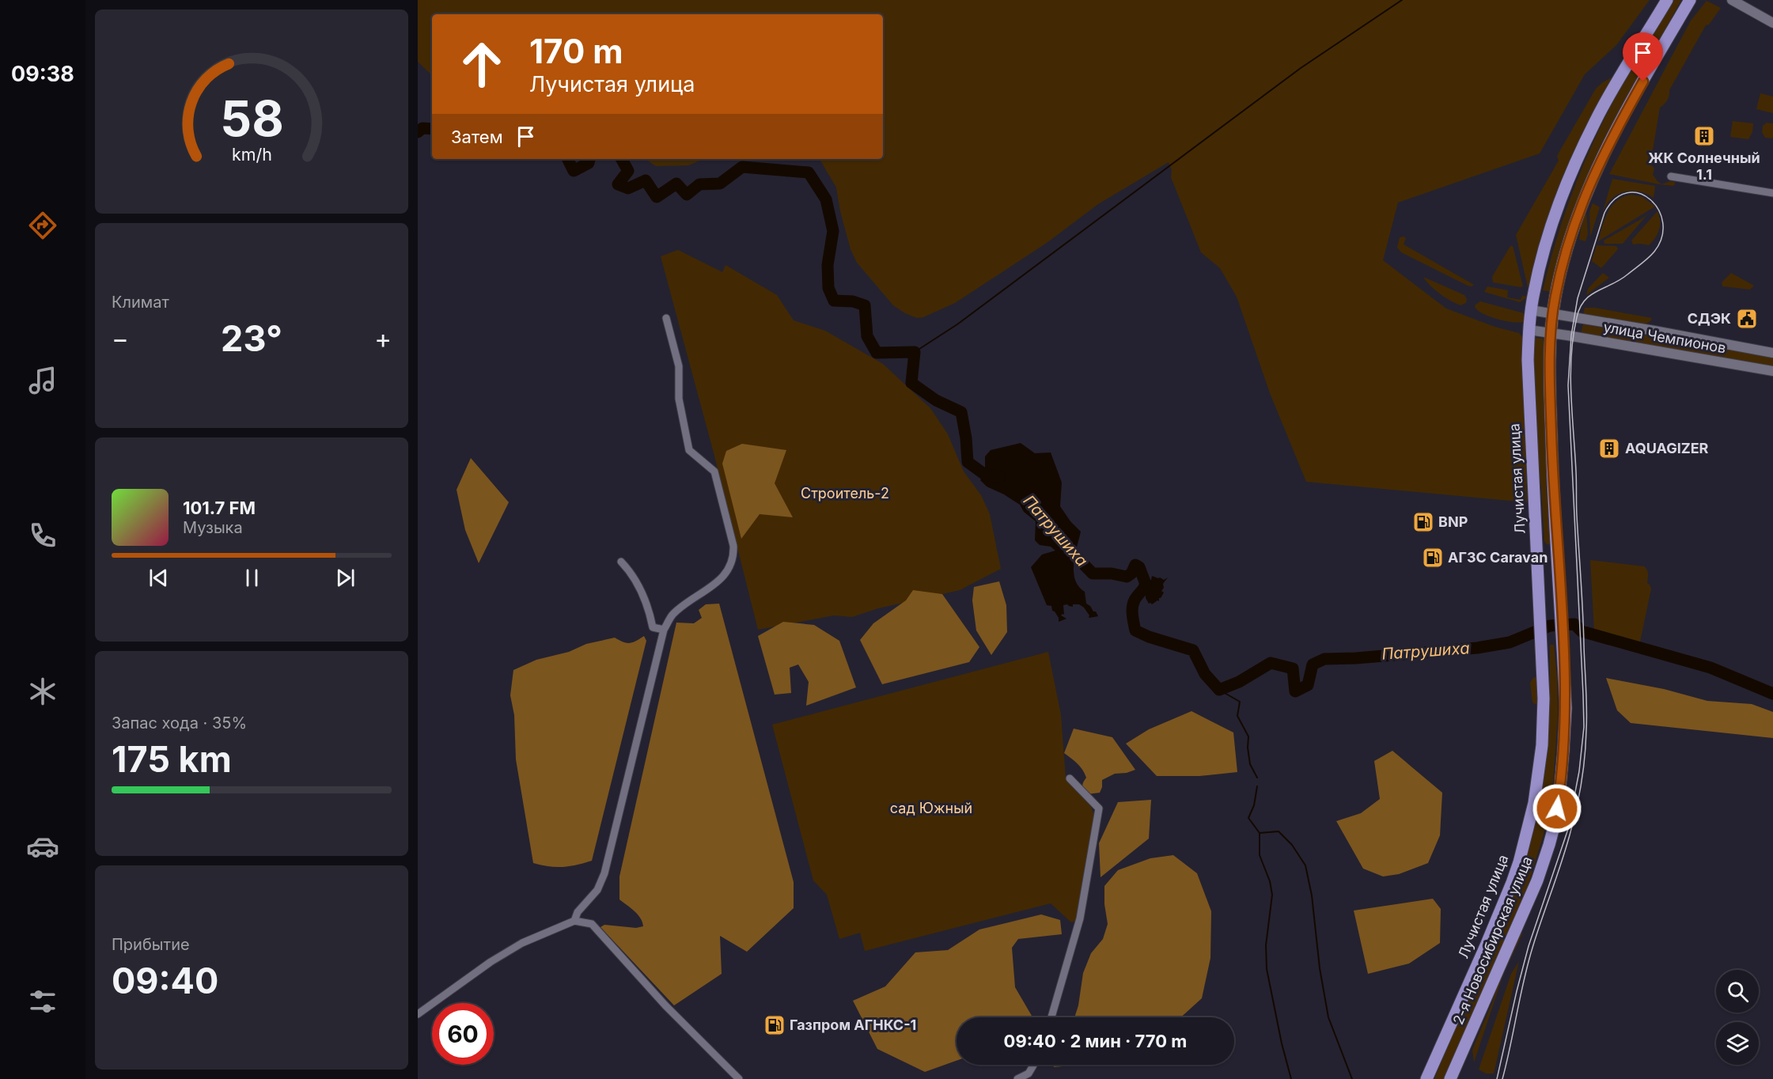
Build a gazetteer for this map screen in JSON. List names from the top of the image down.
{
  "streets": {
    "main road": ["Лучистая улица", "2-я Новосибирская улица"],
    "street": ["улица Чемпионов"]
  },
  "crossings": [
    ["улица Чемпионов", "Лучистая улица"],
    ["улица Чемпионов", "2-я Новосибирская улица"]
  ],
  "water": ["Патрушиха"],
  "parks": ["Строитель-2", "сад Южный"],
  "places": {
    "building": ["ЖК Солнечный 1.1", "AQUAGIZER"],
    "public building": ["СДЭК"],
    "fuel station": ["BNP", "АГЗС Caravan", "Газпром АГНКС-1"]
  },
  "page": {
    "tabs": "09:38",
    "turn": ["170 m", "Лучистая улица"],
    "then": "Затем",
    "tile": [
      "Климат",
      ["Запас хода · 35%", "175 km"],
      ["Прибытие", "09:40"]
    ],
    "heat": ["−", "23°", "+"],
    "song": ["101.7 FM", "Музыка"],
    "limit": "60",
    "trip": "09:40 · 2 мин · 770 m",
    "gauge": ["58", "km/h"]
  }
}
